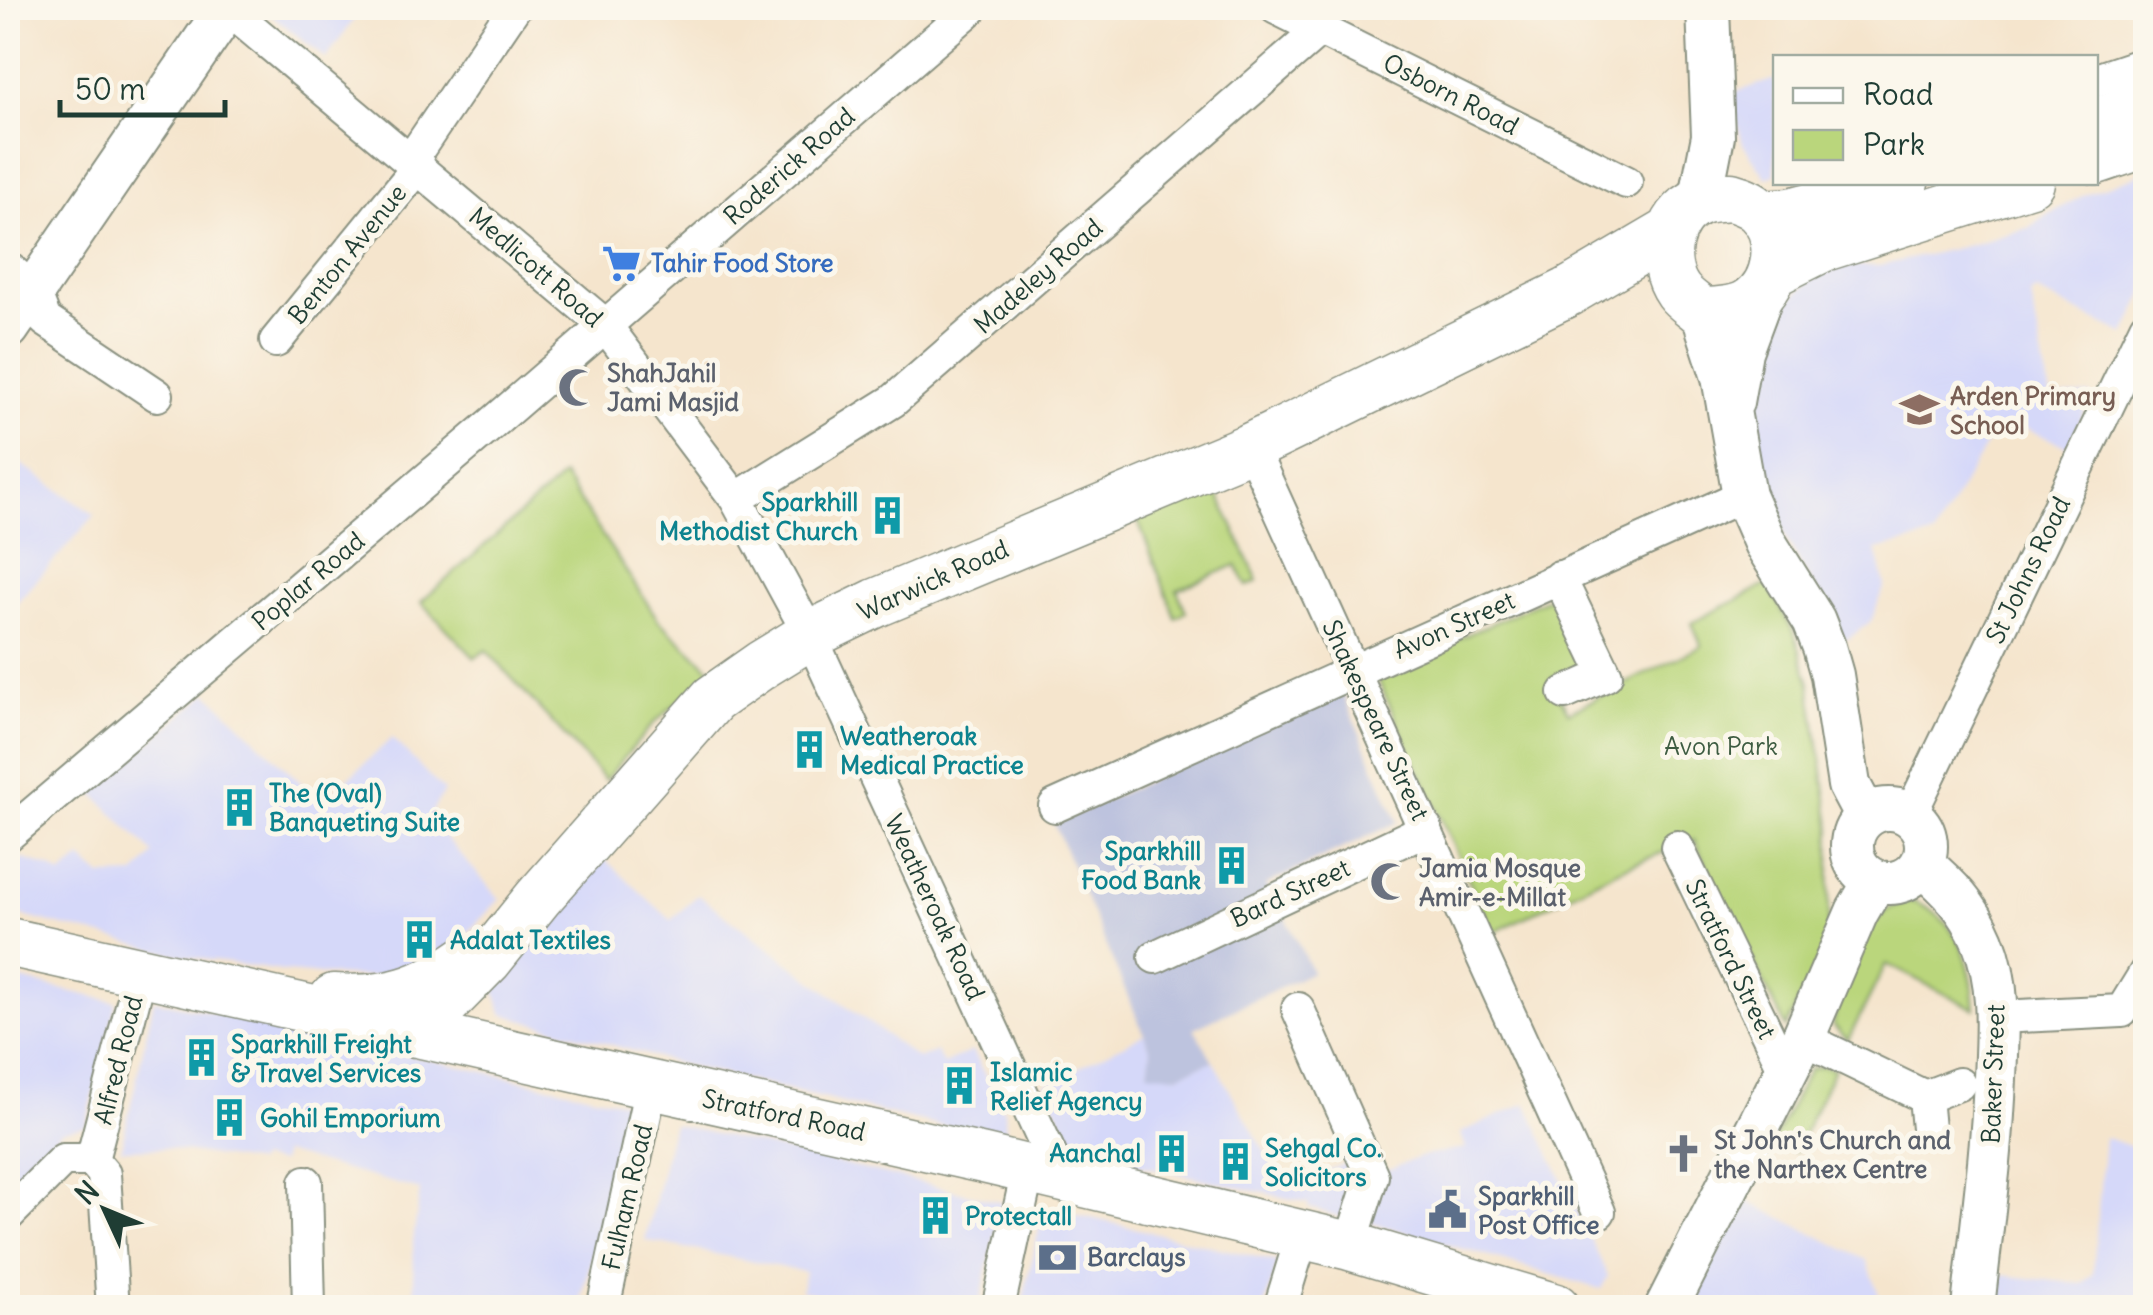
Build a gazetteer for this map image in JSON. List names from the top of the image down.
{
  "streets": {
    "highway": ["Warwick Road", "Stratford Road"],
    "main road": ["Baker Street"],
    "street": [
      "Osborn Road",
      "Roderick Road",
      "Benton Avenue",
      "Medlicott Road",
      "Madeley Road",
      "St Johns Road",
      "Poplar Road",
      "Avon Street",
      "Shakespeare Street",
      "Bard Street",
      "Weatheroak Road",
      "Stratford Street",
      "Alfred Road",
      "Fulham Road"
    ]
  },
  "crossings": [
    ["Osborn Road", "Madeley Road"],
    ["Roderick Road", "Medlicott Road"],
    ["Roderick Road", "Poplar Road"],
    ["Benton Avenue", "Medlicott Road"],
    ["Medlicott Road", "Madeley Road"],
    ["Medlicott Road", "Warwick Road"],
    ["Medlicott Road", "Poplar Road"],
    ["Medlicott Road", "Weatheroak Road"],
    ["St Johns Road", "Baker Street"],
    ["Warwick Road", "Shakespeare Street"],
    ["Warwick Road", "Weatheroak Road"],
    ["Warwick Road", "Stratford Road"],
    ["Avon Street", "Shakespeare Street"],
    ["Shakespeare Street", "Bard Street"],
    ["Weatheroak Road", "Stratford Road"],
    ["Alfred Road", "Stratford Road"],
    ["Stratford Road", "Fulham Road"]
  ],
  "parks": ["Avon Park"],
  "places": {
    "supermarket": ["Tahir Food Store"],
    "mosque": ["ShahJahil Jami Masjid", "Jamia Mosque Amir-e-Millat"],
    "school or university": ["Arden Primary School"],
    "building": [
      "Sparkhill Methodist Church",
      "Weatheroak Medical Practice",
      "The (Oval) Banqueting Suite",
      "Sparkhill Food Bank",
      "Adalat Textiles",
      "Sparkhill Freight & Travel Services",
      "Islamic Relief Agency",
      "Gohil Emporium",
      "Aanchal",
      "Sehgal Co. Solicitors",
      "Protectall"
    ],
    "church": ["St John's Church and the Narthex Centre"],
    "public building": ["Sparkhill Post Office"],
    "bank": ["Barclays"]
  },
  "legend": ["Road", "Park"],
  "scale_bar": "50 m",
  "north": "top left"
}
